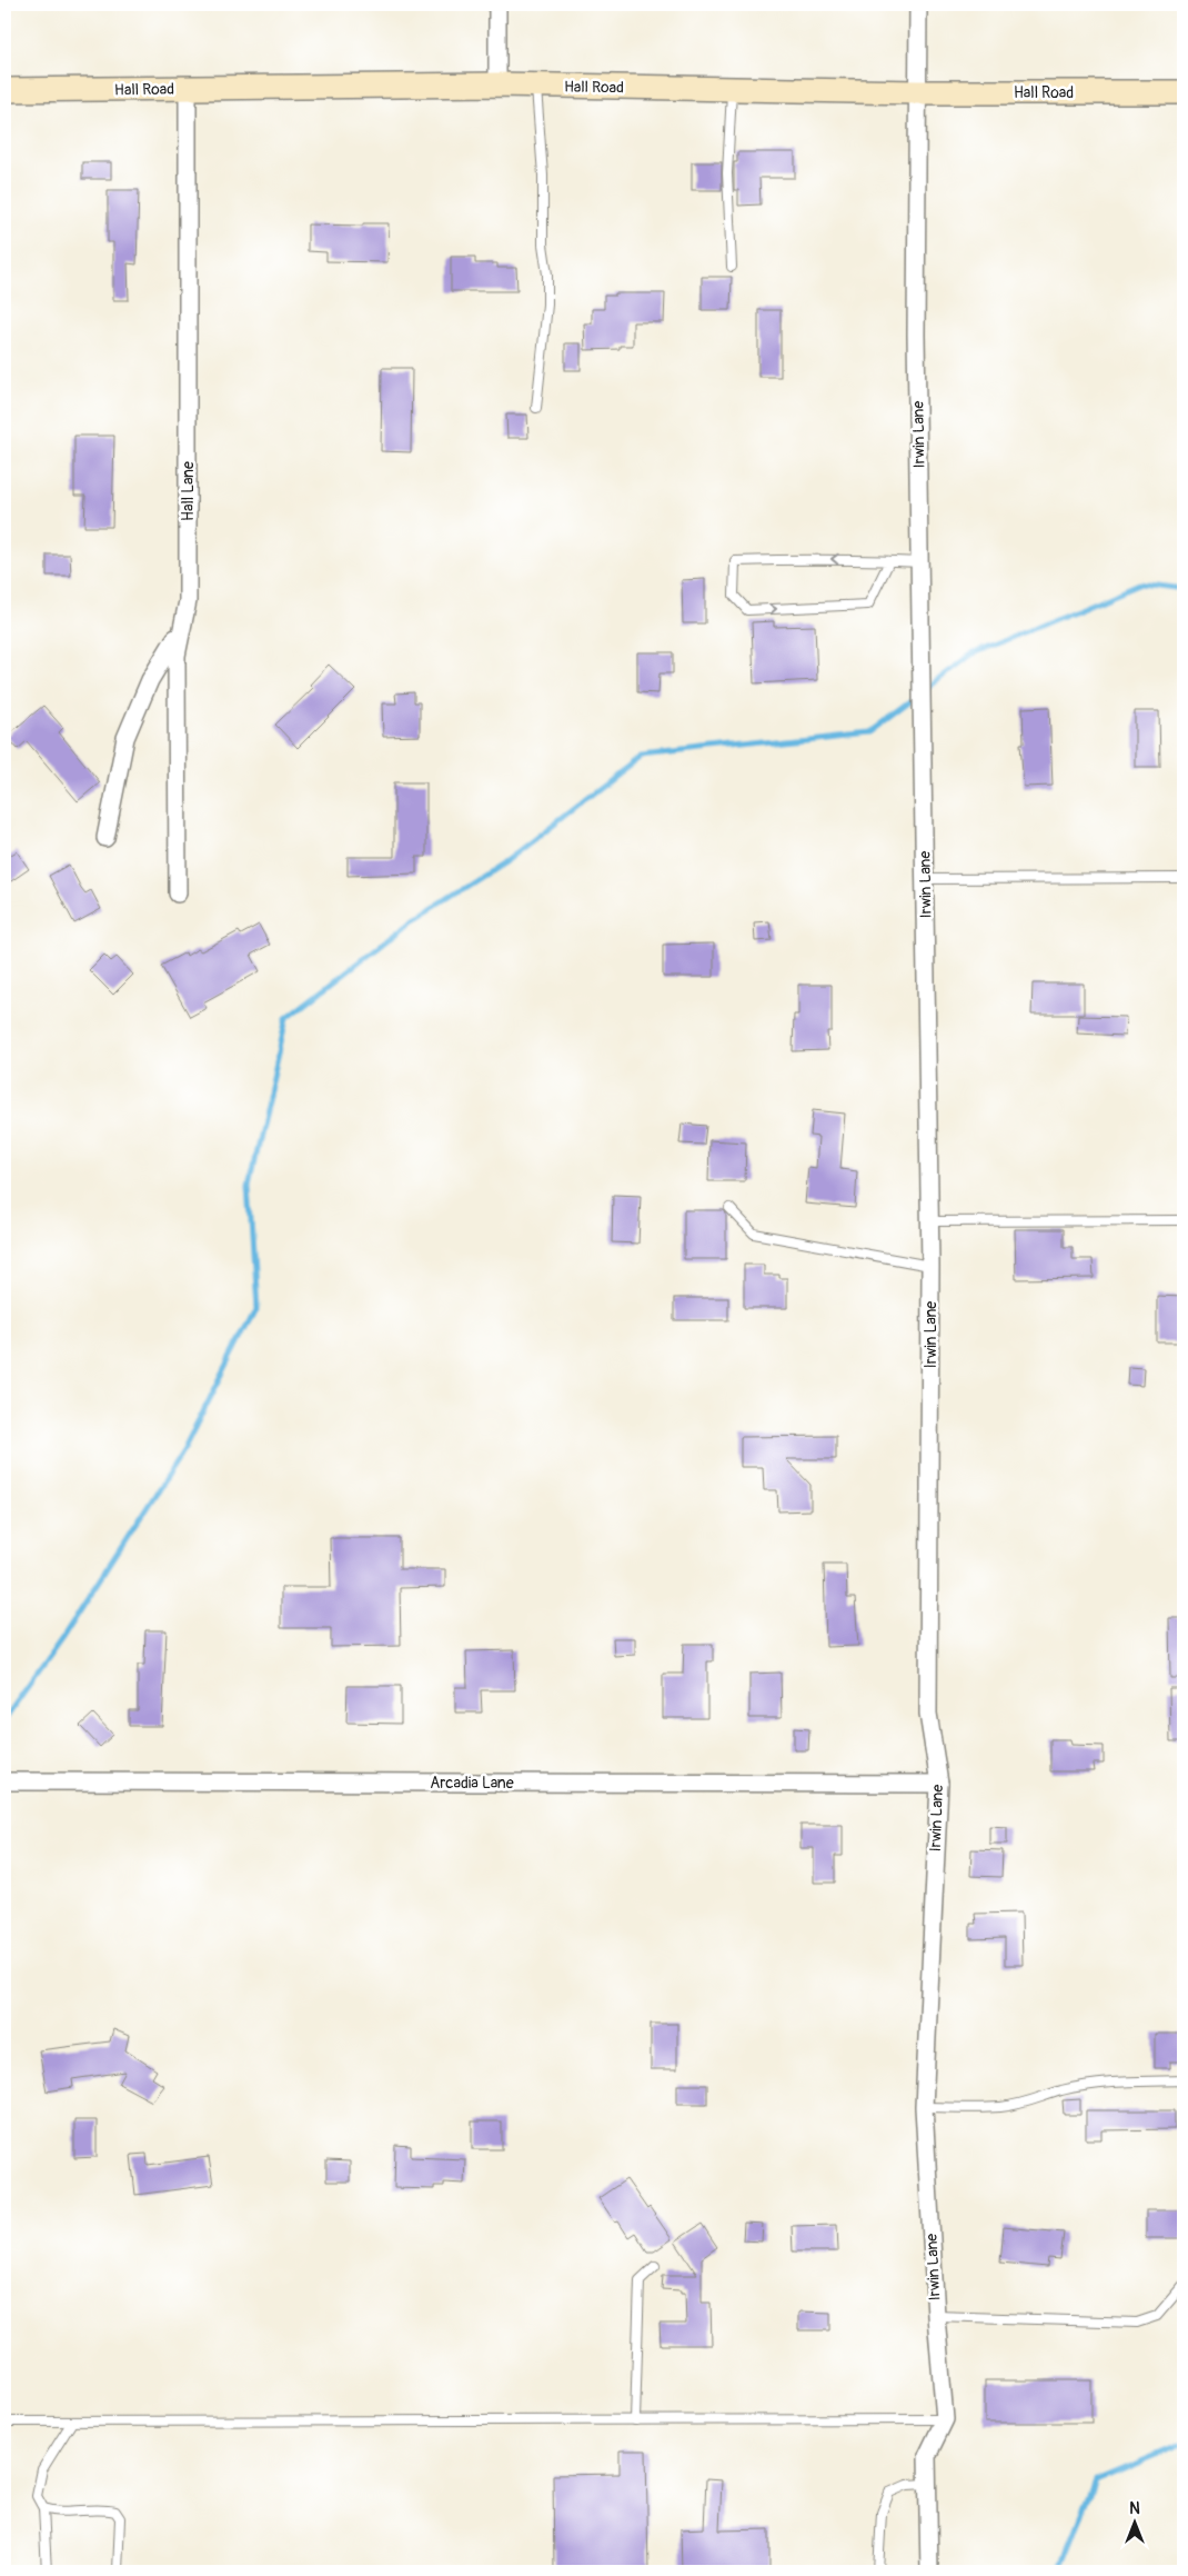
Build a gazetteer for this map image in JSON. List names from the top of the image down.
{
  "streets": {
    "street": [
      "Hall Road",
      "Irwin Lane",
      "Hall Lane",
      "Arcadia Lane"
    ]
  },
  "crossings": [
    ["Hall Road", "Irwin Lane"],
    ["Hall Road", "Hall Lane"],
    ["Irwin Lane", "Arcadia Lane"]
  ],
  "north": "top"
}
